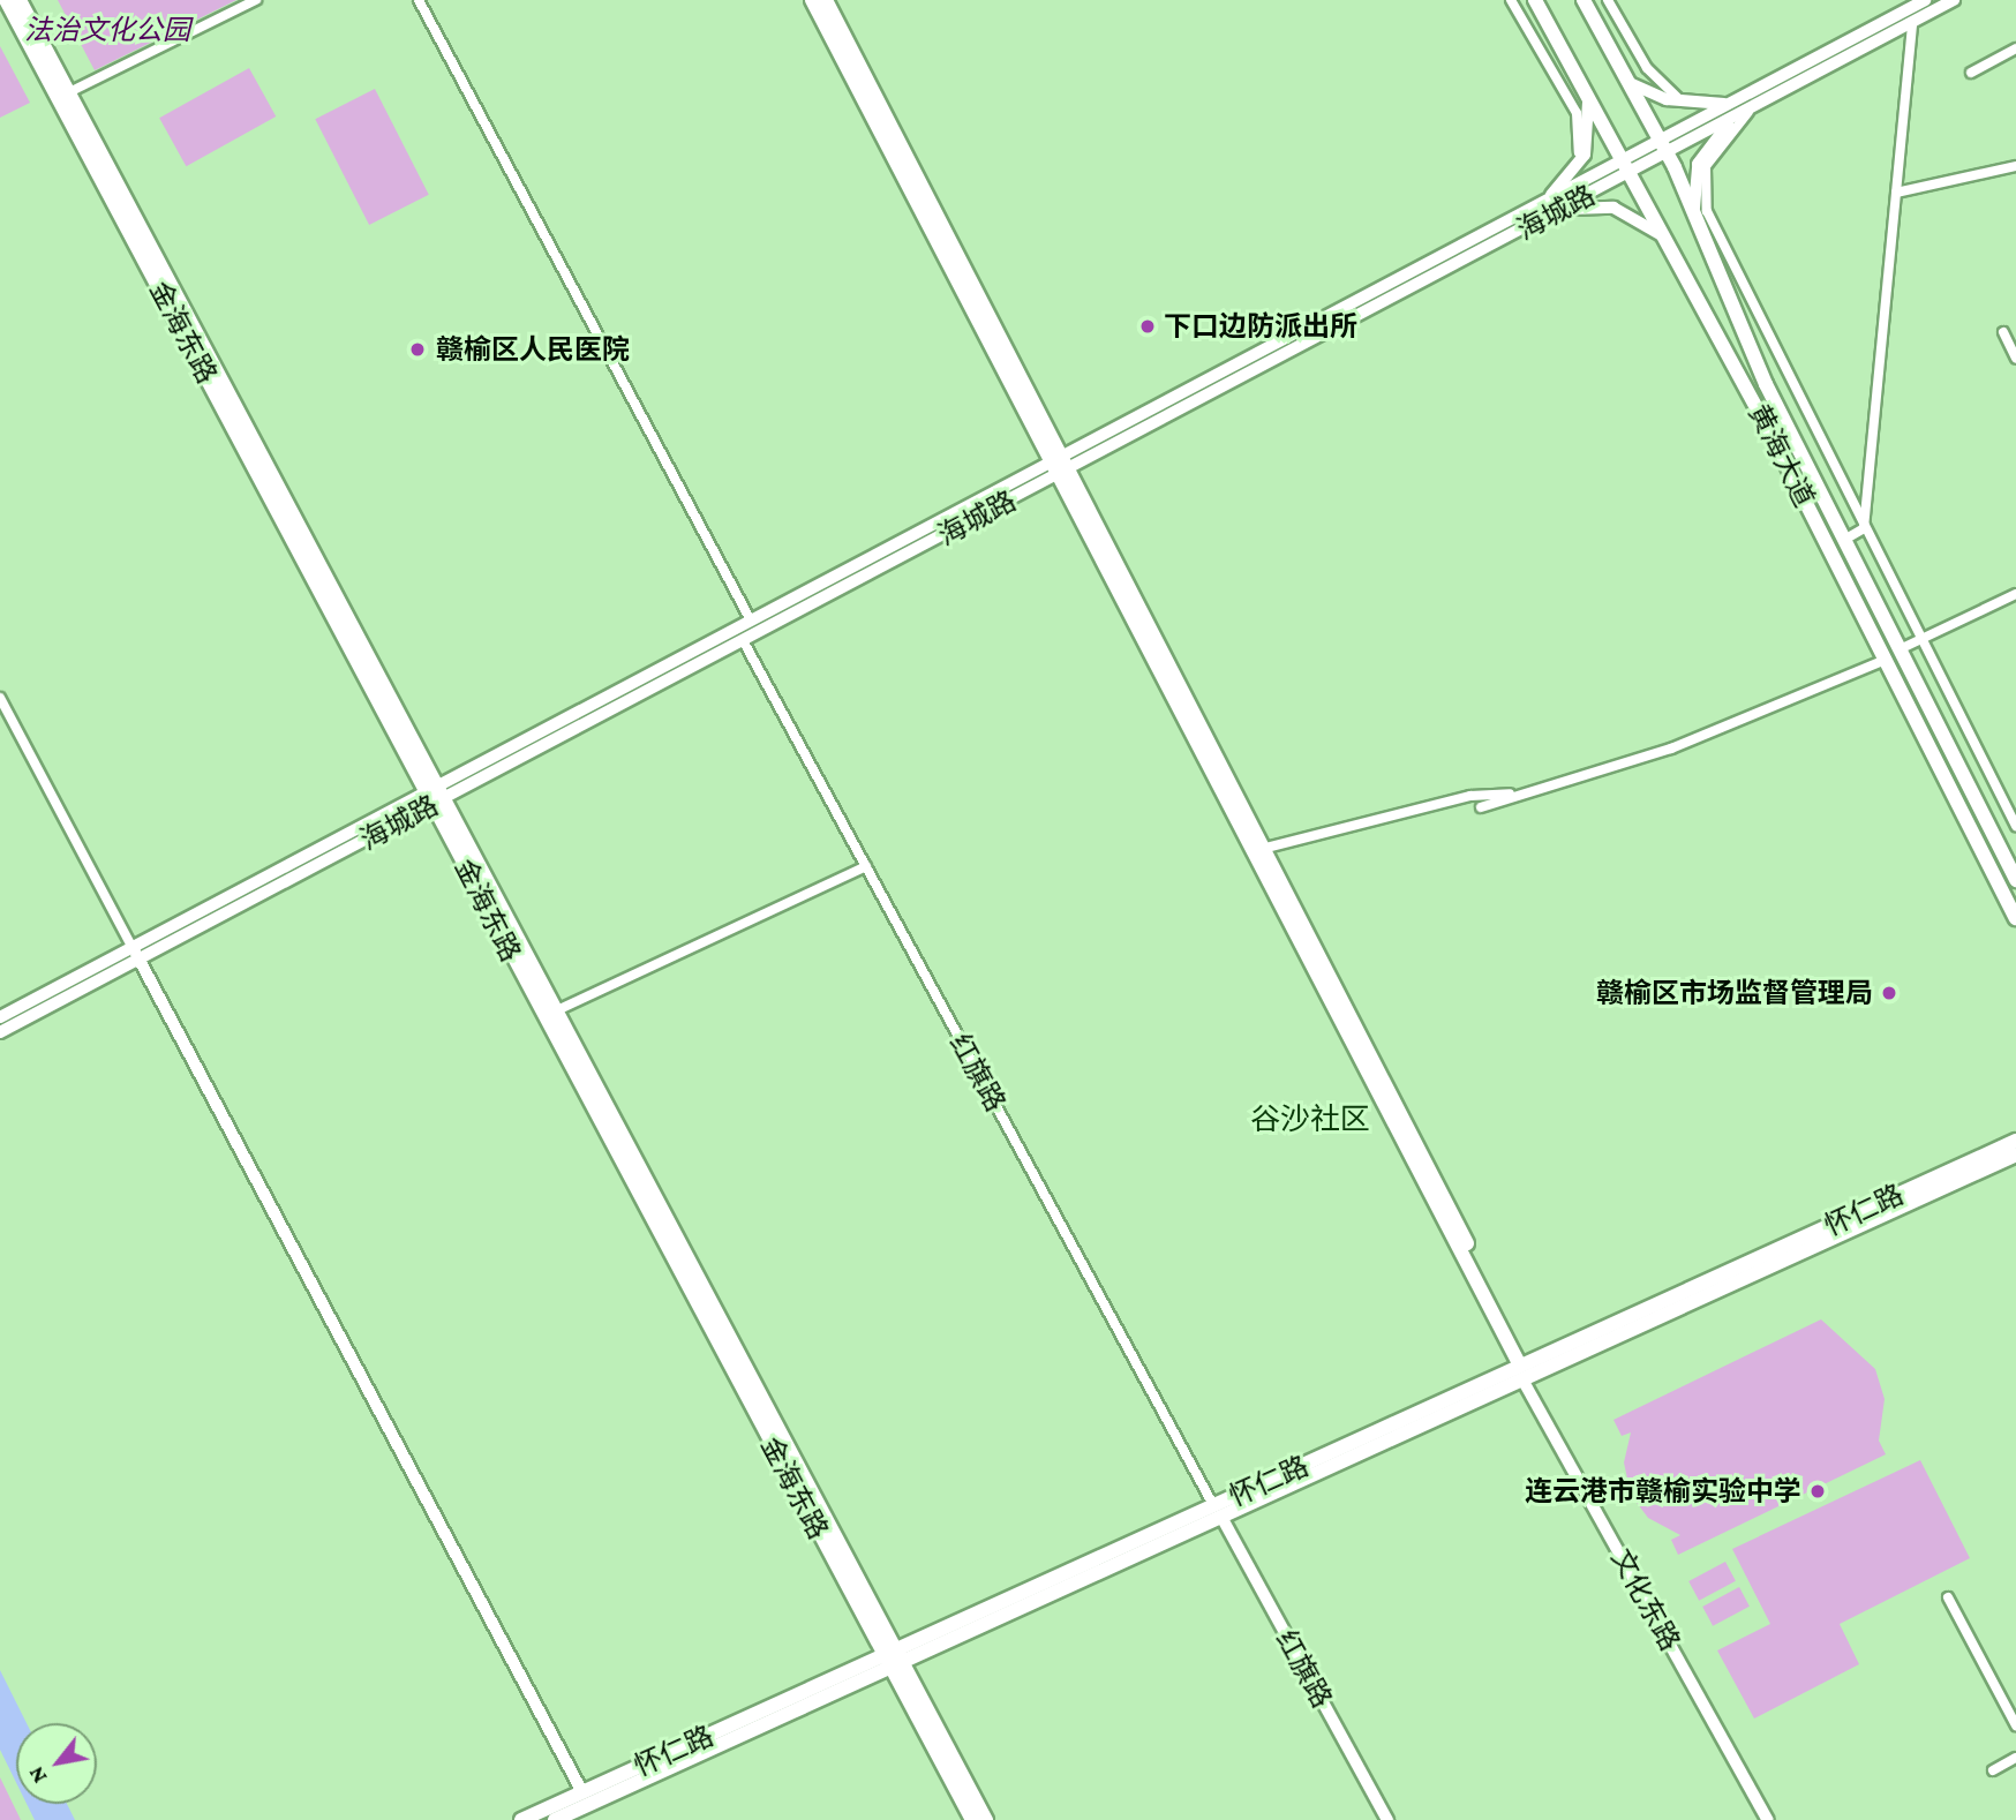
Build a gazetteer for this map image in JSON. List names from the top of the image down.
{
  "streets": {
    "main road": ["金海东路", "黄海大道", "怀仁路"],
    "street": ["海城路", "红旗路", "文化东路"]
  },
  "crossings": [
    ["海城路", "金海东路"],
    ["海城路", "黄海大道"],
    ["海城路", "红旗路"],
    ["金海东路", "怀仁路"],
    ["红旗路", "怀仁路"],
    ["怀仁路", "文化东路"]
  ],
  "districts": ["谷沙社区"],
  "parks": ["法治文化公园"],
  "places": [
    "下口边防派出所",
    "赣榆区人民医院",
    "赣榆区市场监督管理局",
    "连云港市赣榆实验中学"
  ],
  "north": "bottom left"
}
